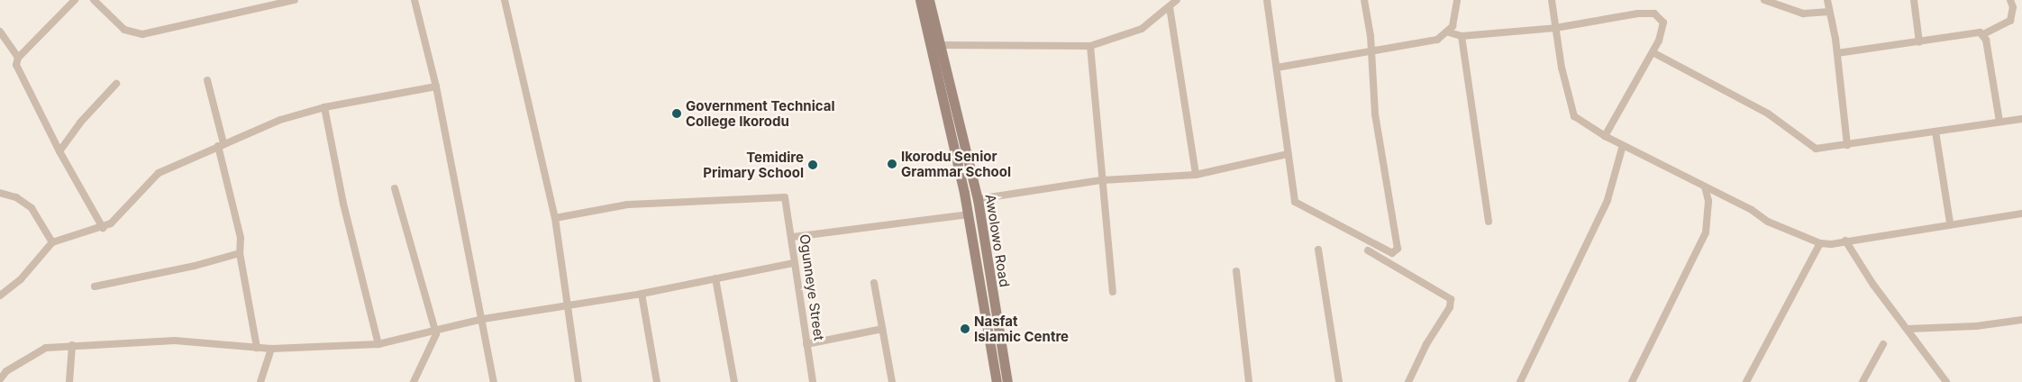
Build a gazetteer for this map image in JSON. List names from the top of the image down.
{
  "streets": {
    "main road": ["Awolowo Road"],
    "street": ["Ogunneye Street"]
  },
  "places": [
    "Government Technical College Ikorodu",
    "Ikorodu Senior Grammar School",
    "Temidire Primary School",
    "Nasfat Islamic Centre"
  ]
}
